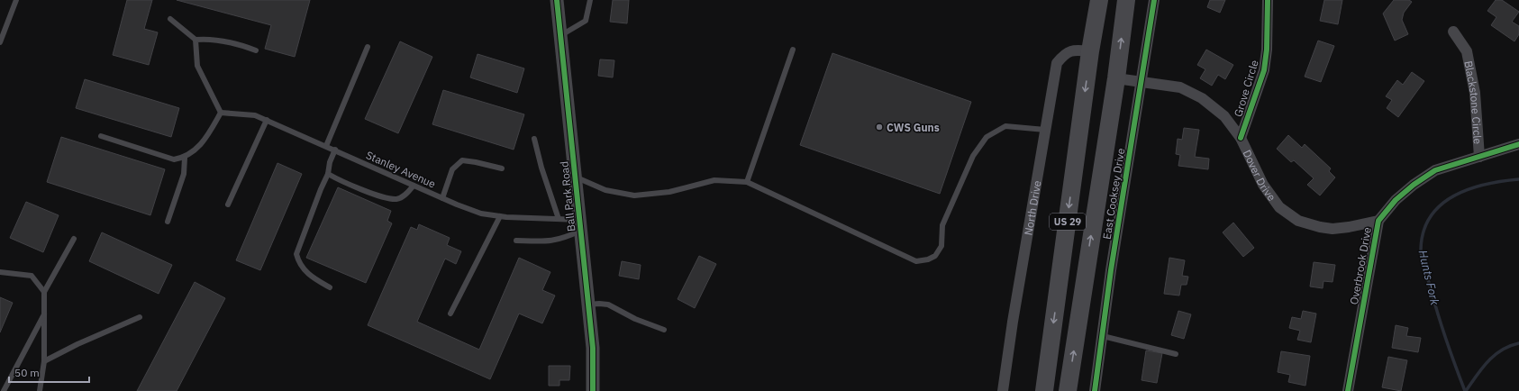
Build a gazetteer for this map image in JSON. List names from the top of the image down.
{
  "streets": {
    "highway": ["US 29"],
    "street": [
      "Grove Circle",
      "Blackstone Circle",
      "Dover Drive",
      "East Cooksey Drive",
      "Ball Park Road",
      "North Drive",
      "Overbrook Drive"
    ],
    "lane": ["Stanley Avenue"]
  },
  "crossings": [
    ["Grove Circle", "Dover Drive"],
    ["Blackstone Circle", "Overbrook Drive"],
    ["Stanley Avenue", "Ball Park Road"],
    ["Dover Drive", "East Cooksey Drive"],
    ["Dover Drive", "US 29"],
    ["Dover Drive", "Overbrook Drive"],
    ["North Drive", "US 29"]
  ],
  "water": ["Hunts Fork"],
  "places": ["CWS Guns"],
  "scale_bar": "50 m"
}
